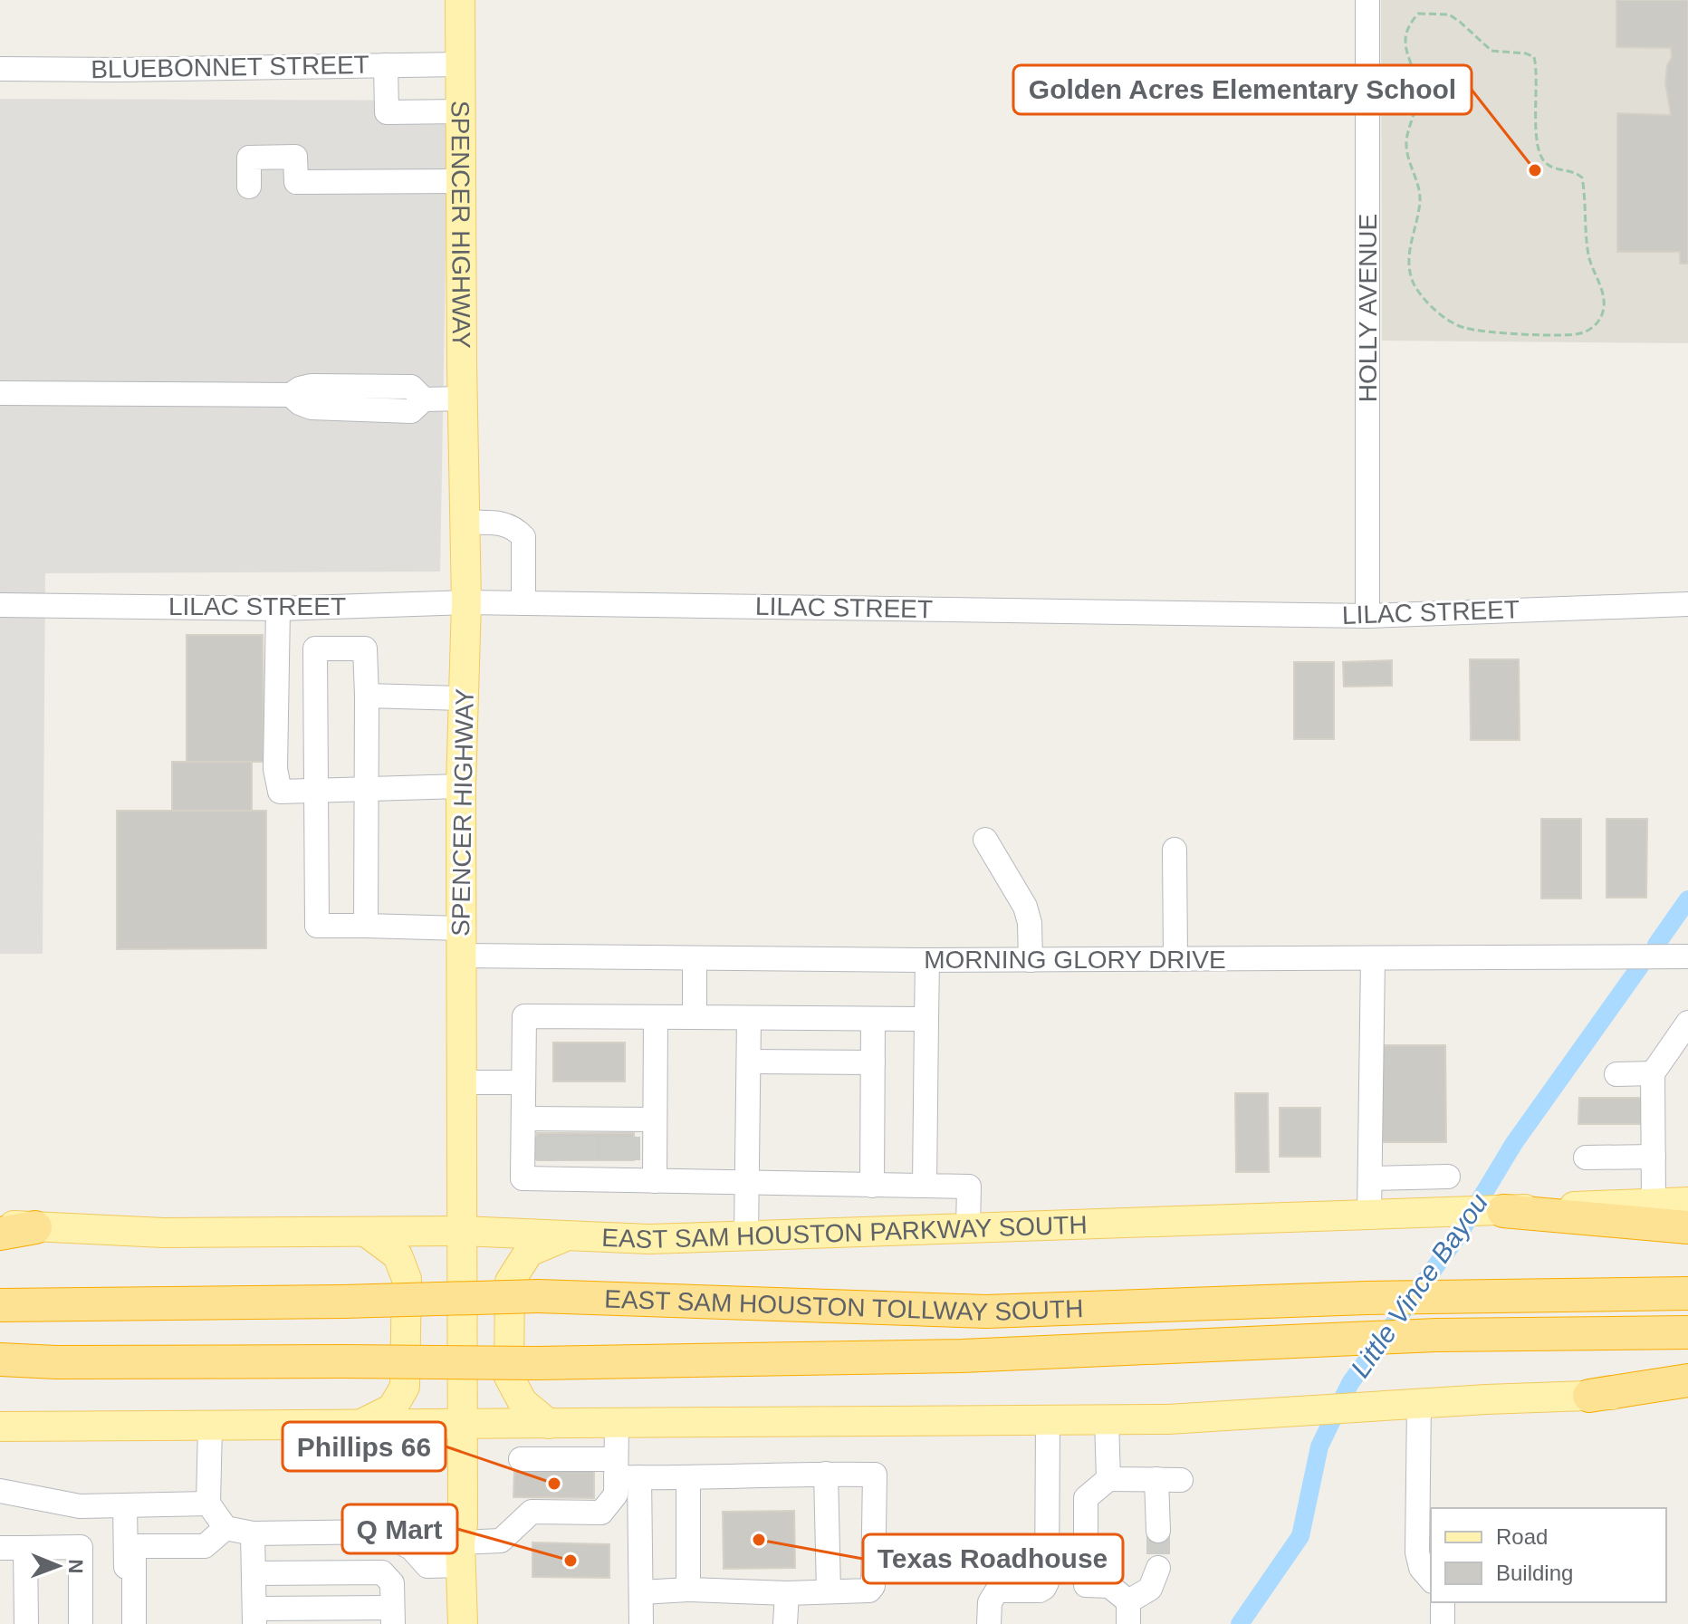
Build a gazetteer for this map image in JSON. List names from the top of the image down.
{
  "streets": {
    "highway": ["EAST SAM HOUSTON TOLLWAY SOUTH"],
    "main road": ["SPENCER HIGHWAY", "EAST SAM HOUSTON PARKWAY SOUTH"],
    "street": [
      "BLUEBONNET STREET",
      "HOLLY AVENUE",
      "LILAC STREET",
      "MORNING GLORY DRIVE"
    ]
  },
  "crossings": [
    ["BLUEBONNET STREET", "SPENCER HIGHWAY"],
    ["SPENCER HIGHWAY", "LILAC STREET"],
    ["SPENCER HIGHWAY", "MORNING GLORY DRIVE"],
    ["SPENCER HIGHWAY", "EAST SAM HOUSTON PARKWAY SOUTH"],
    ["HOLLY AVENUE", "LILAC STREET"]
  ],
  "water": ["Little Vince Bayou"],
  "places": [
    "Golden Acres Elementary School",
    "Phillips 66",
    "Texas Roadhouse",
    "Q Mart"
  ],
  "legend": ["Road", "Building"],
  "north": "right"
}
